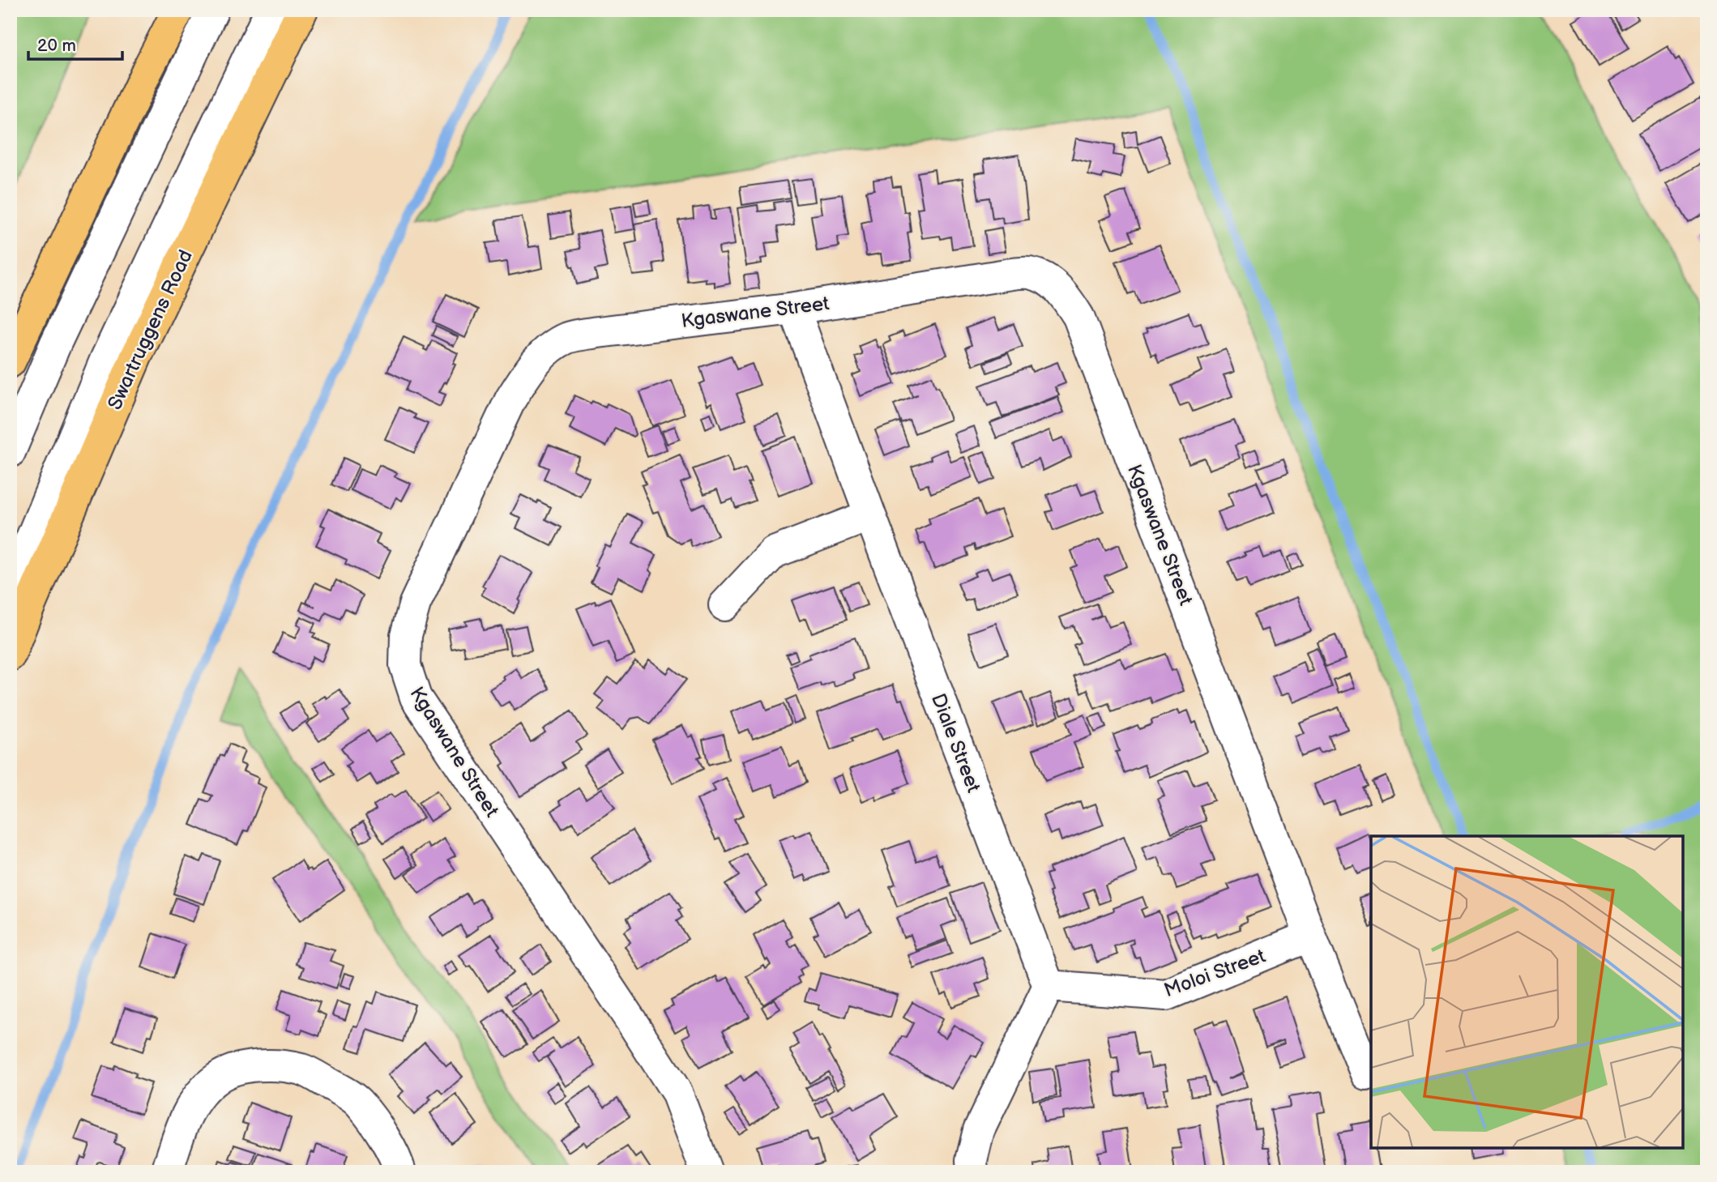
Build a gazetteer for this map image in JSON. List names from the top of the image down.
{
  "streets": {
    "main road": ["Swartruggens Road"],
    "street": ["Kgaswane Street", "Diale Street", "Moloi Street"]
  },
  "crossings": [
    ["Kgaswane Street", "Diale Street"],
    ["Kgaswane Street", "Moloi Street"],
    ["Diale Street", "Moloi Street"]
  ],
  "scale_bar": "20 m"
}
